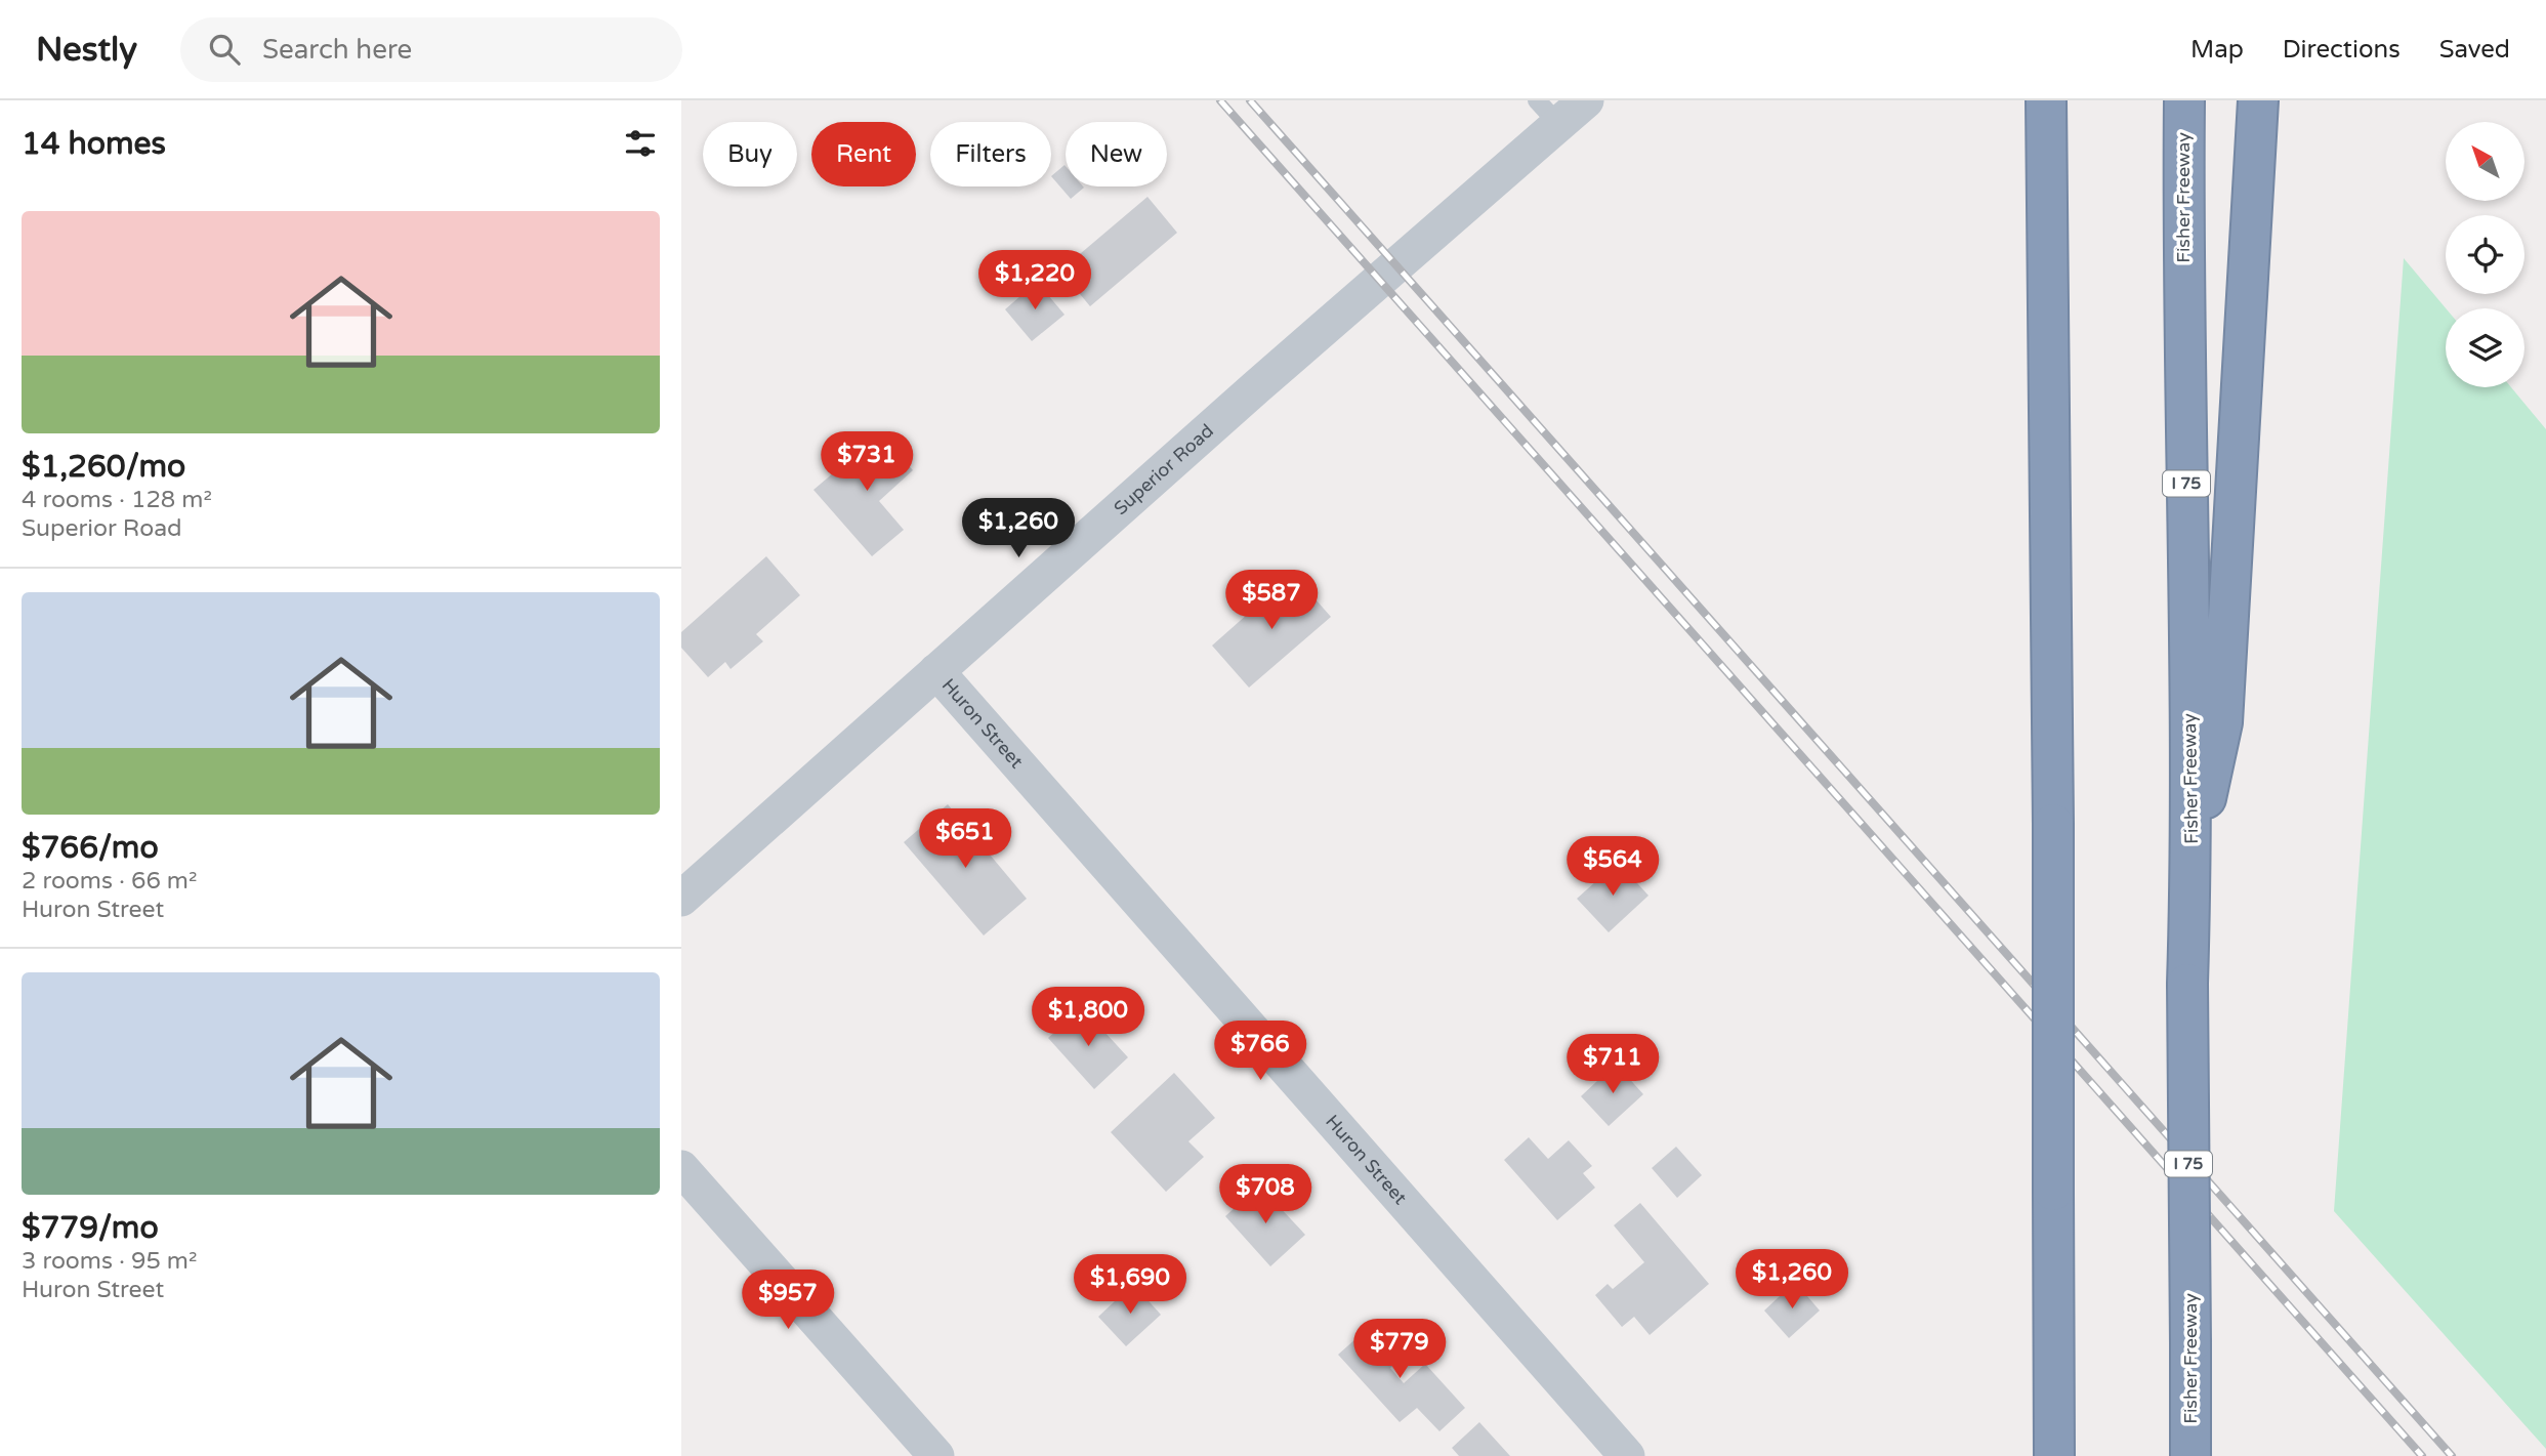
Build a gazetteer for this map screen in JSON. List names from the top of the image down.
{
  "streets": {
    "highway": ["Fisher Freeway", "I 75"],
    "street": ["Superior Road", "Huron Street"]
  },
  "crossings": [
    ["Superior Road", "Huron Street"]
  ],
  "north": "top left",
  "page": {
    "header": "Nestly",
    "search": "Search here",
    "nav": ["Map", "Directions", "Saved"],
    "heading": "14 homes",
    "chip": [
      "Buy",
      "Rent",
      "Filters",
      "New"
    ],
    "list": [
      {
        "name": "$1,260/mo",
        "note": "4 rooms · 128 m² · Superior Road"
      },
      {
        "name": "$766/mo",
        "note": "2 rooms · 66 m² · Huron Street"
      },
      {
        "name": "$779/mo",
        "note": "3 rooms · 95 m² · Huron Street"
      }
    ],
    "price": [
      "$1,220",
      "$731",
      "$1,260",
      "$587",
      "$651",
      "$564",
      "$1,800",
      "$766",
      "$711",
      "$708",
      "$1,260",
      "$1,690",
      "$957",
      "$779"
    ]
  }
}
